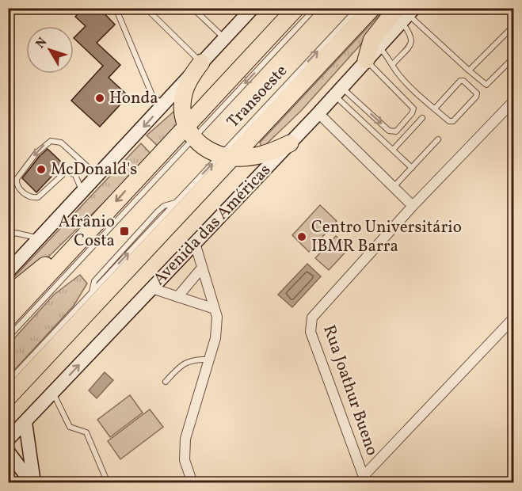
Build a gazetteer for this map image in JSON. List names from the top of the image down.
{
  "streets": {
    "highway": ["Avenida das Américas"],
    "street": ["Rua Joathur Bueno"],
    "lane": ["Transoeste"]
  },
  "crossings": [
    ["Transoeste", "Avenida das Américas"]
  ],
  "places": {
    "other": ["Honda", "McDonald's", "Centro Universitário IBMR Barra"],
    "transit": ["Afrânio Costa"]
  },
  "north": "top left"
}
